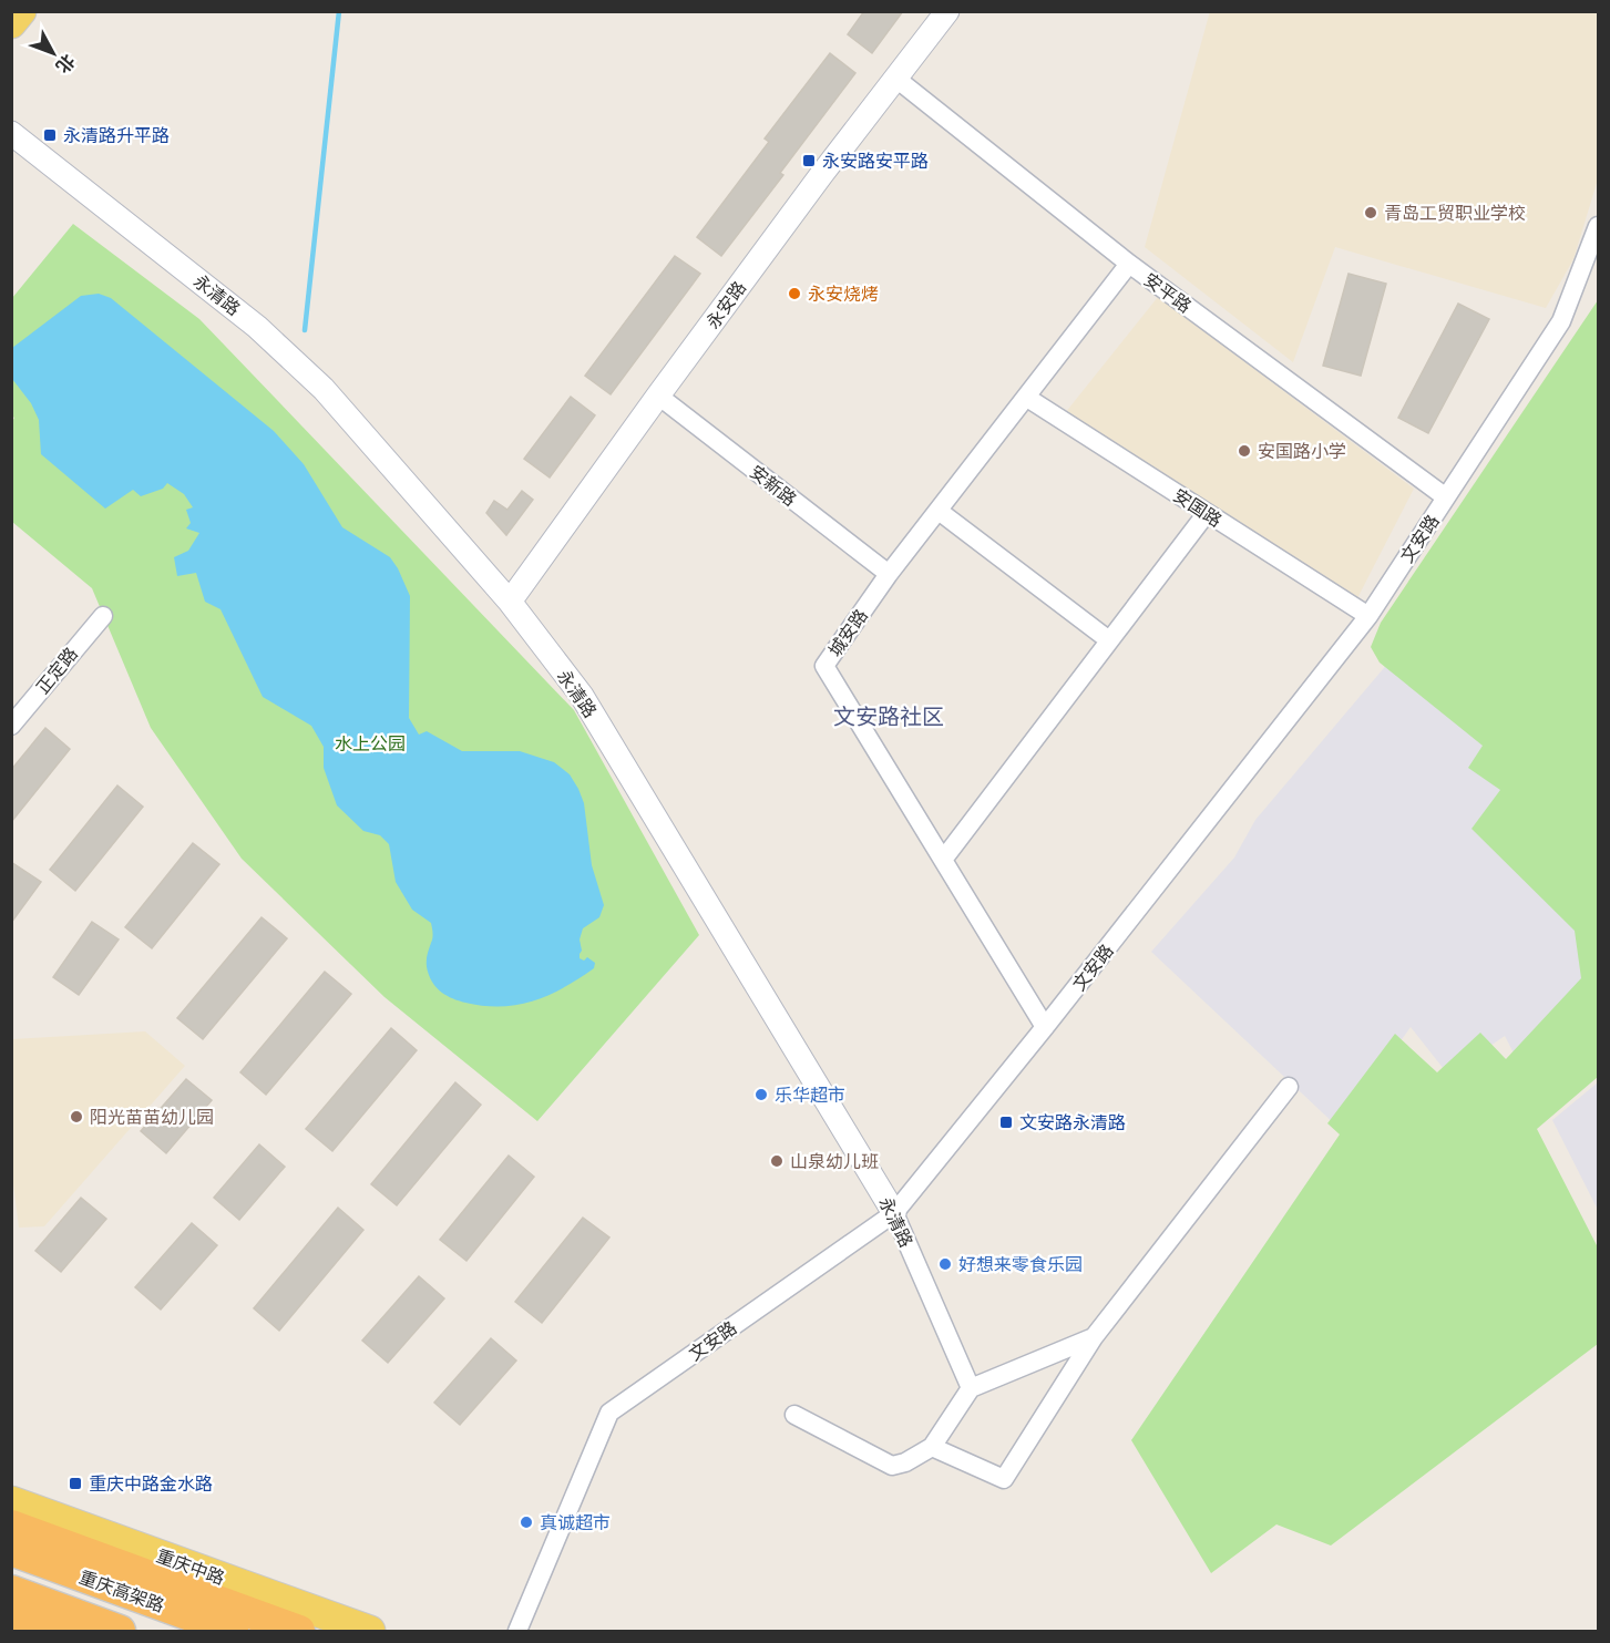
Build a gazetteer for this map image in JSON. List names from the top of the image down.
{
  "streets": {
    "highway": ["重庆高架路"],
    "main road": ["重庆中路"],
    "street": [
      "安平路",
      "永清路",
      "永安路",
      "安新路",
      "安国路",
      "文安路",
      "城安路",
      "正定路"
    ]
  },
  "crossings": [
    ["安平路", "永安路"],
    ["安平路", "文安路"],
    ["安平路", "城安路"],
    ["永清路", "永安路"],
    ["永清路", "文安路"],
    ["永安路", "安新路"],
    ["安新路", "城安路"],
    ["安国路", "文安路"],
    ["安国路", "城安路"],
    ["文安路", "城安路"]
  ],
  "districts": ["文安路社区"],
  "parks": ["水上公园"],
  "places": {
    "transit": [
      "永清路升平路",
      "永安路安平路",
      "文安路永清路",
      "重庆中路金水路"
    ],
    "other": [
      "青岛工贸职业学校",
      "永安烧烤",
      "安国路小学",
      "乐华超市",
      "阳光苗苗幼儿园",
      "山泉幼儿班",
      "好想来零食乐园",
      "真诚超市"
    ]
  },
  "north": "bottom right"
}
